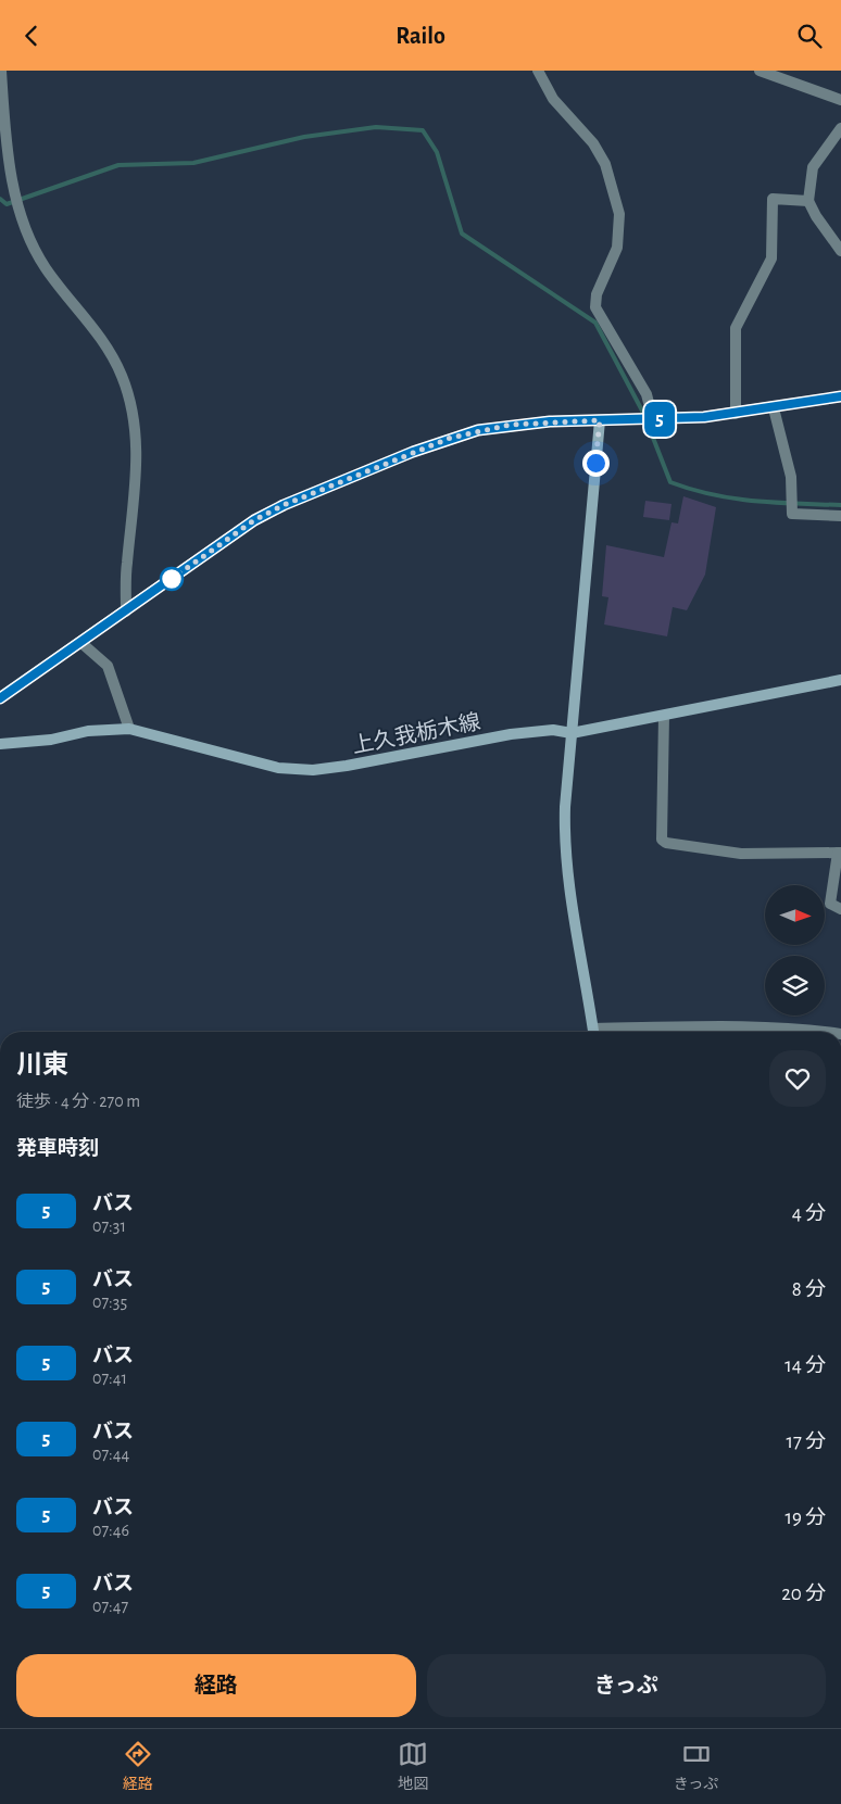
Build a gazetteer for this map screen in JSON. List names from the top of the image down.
{
  "streets": {
    "street": ["上久我栃木線"]
  },
  "lines": ["bus line 5"],
  "north": "right",
  "page": {
    "header": "Railo",
    "on_map": "5",
    "heading": [
      ["川東", "徒歩 · 4 分 · 270 m"],
      "発車時刻"
    ],
    "list": [
      {
        "mark": "5",
        "name": "バス",
        "note": "07:31",
        "value": "4 分"
      },
      {
        "mark": "5",
        "name": "バス",
        "note": "07:35",
        "value": "8 分"
      },
      {
        "mark": "5",
        "name": "バス",
        "note": "07:41",
        "value": "14 分"
      },
      {
        "mark": "5",
        "name": "バス",
        "note": "07:44",
        "value": "17 分"
      },
      {
        "mark": "5",
        "name": "バス",
        "note": "07:46",
        "value": "19 分"
      },
      {
        "mark": "5",
        "name": "バス",
        "note": "07:47",
        "value": "20 分"
      }
    ],
    "buttons": ["経路", "きっぷ"],
    "tabs": ["経路", "地図", "きっぷ"]
  }
}
